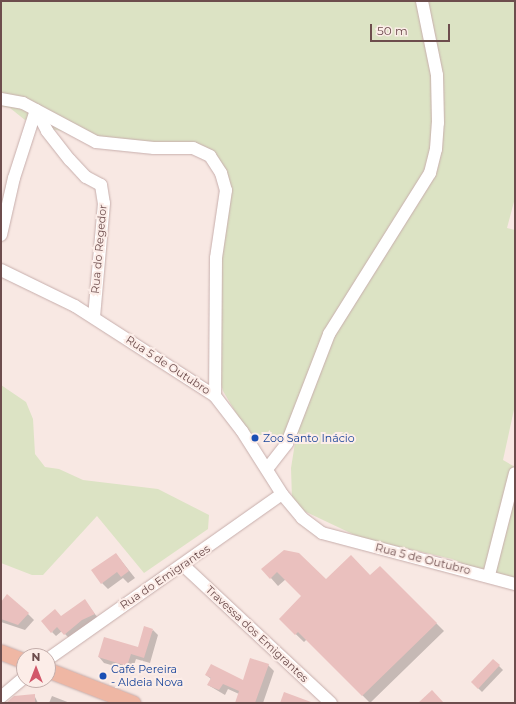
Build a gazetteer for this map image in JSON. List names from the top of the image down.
{
  "streets": {
    "street": [
      "Rua do Regedor",
      "Rua 5 de Outubro",
      "Rua do Emigrantes",
      "Travessa dos Emigrantes"
    ]
  },
  "crossings": [
    ["Rua do Regedor", "Rua 5 de Outubro"],
    ["Rua 5 de Outubro", "Rua do Emigrantes"],
    ["Rua do Emigrantes", "Travessa dos Emigrantes"]
  ],
  "places": ["Zoo Santo Inácio", "Café Pereira - Aldeia Nova"],
  "scale_bar": "50 m",
  "north": "top"
}
